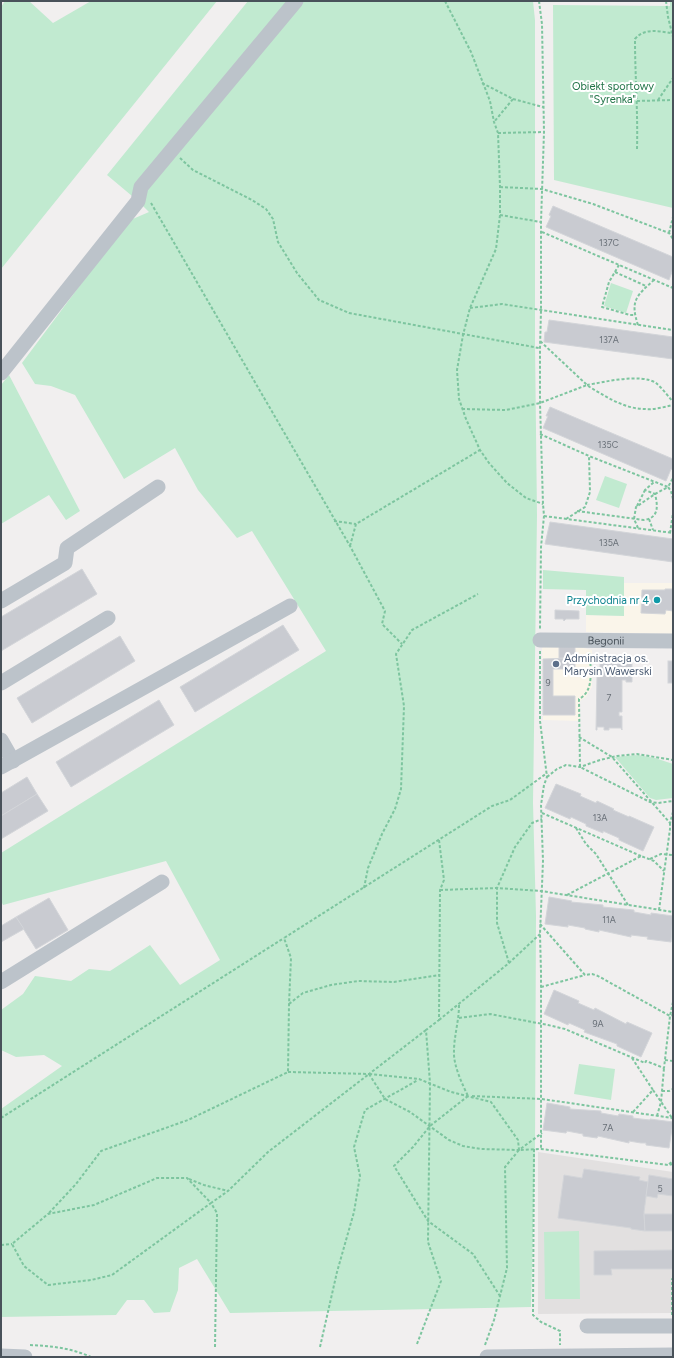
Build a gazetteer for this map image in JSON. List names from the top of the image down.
{
  "streets": {
    "street": ["Begonii"]
  },
  "parks": ["Obiekt sportowy \"Syrenka\""],
  "places": ["Przychodnia nr 4", "Administracja os. Marysin Wawerski"],
  "house_numbers": [
    "137C",
    "137A",
    "135C",
    "135A",
    "9",
    "7",
    "13A",
    "11A",
    "9A",
    "7A",
    "5"
  ]
}
